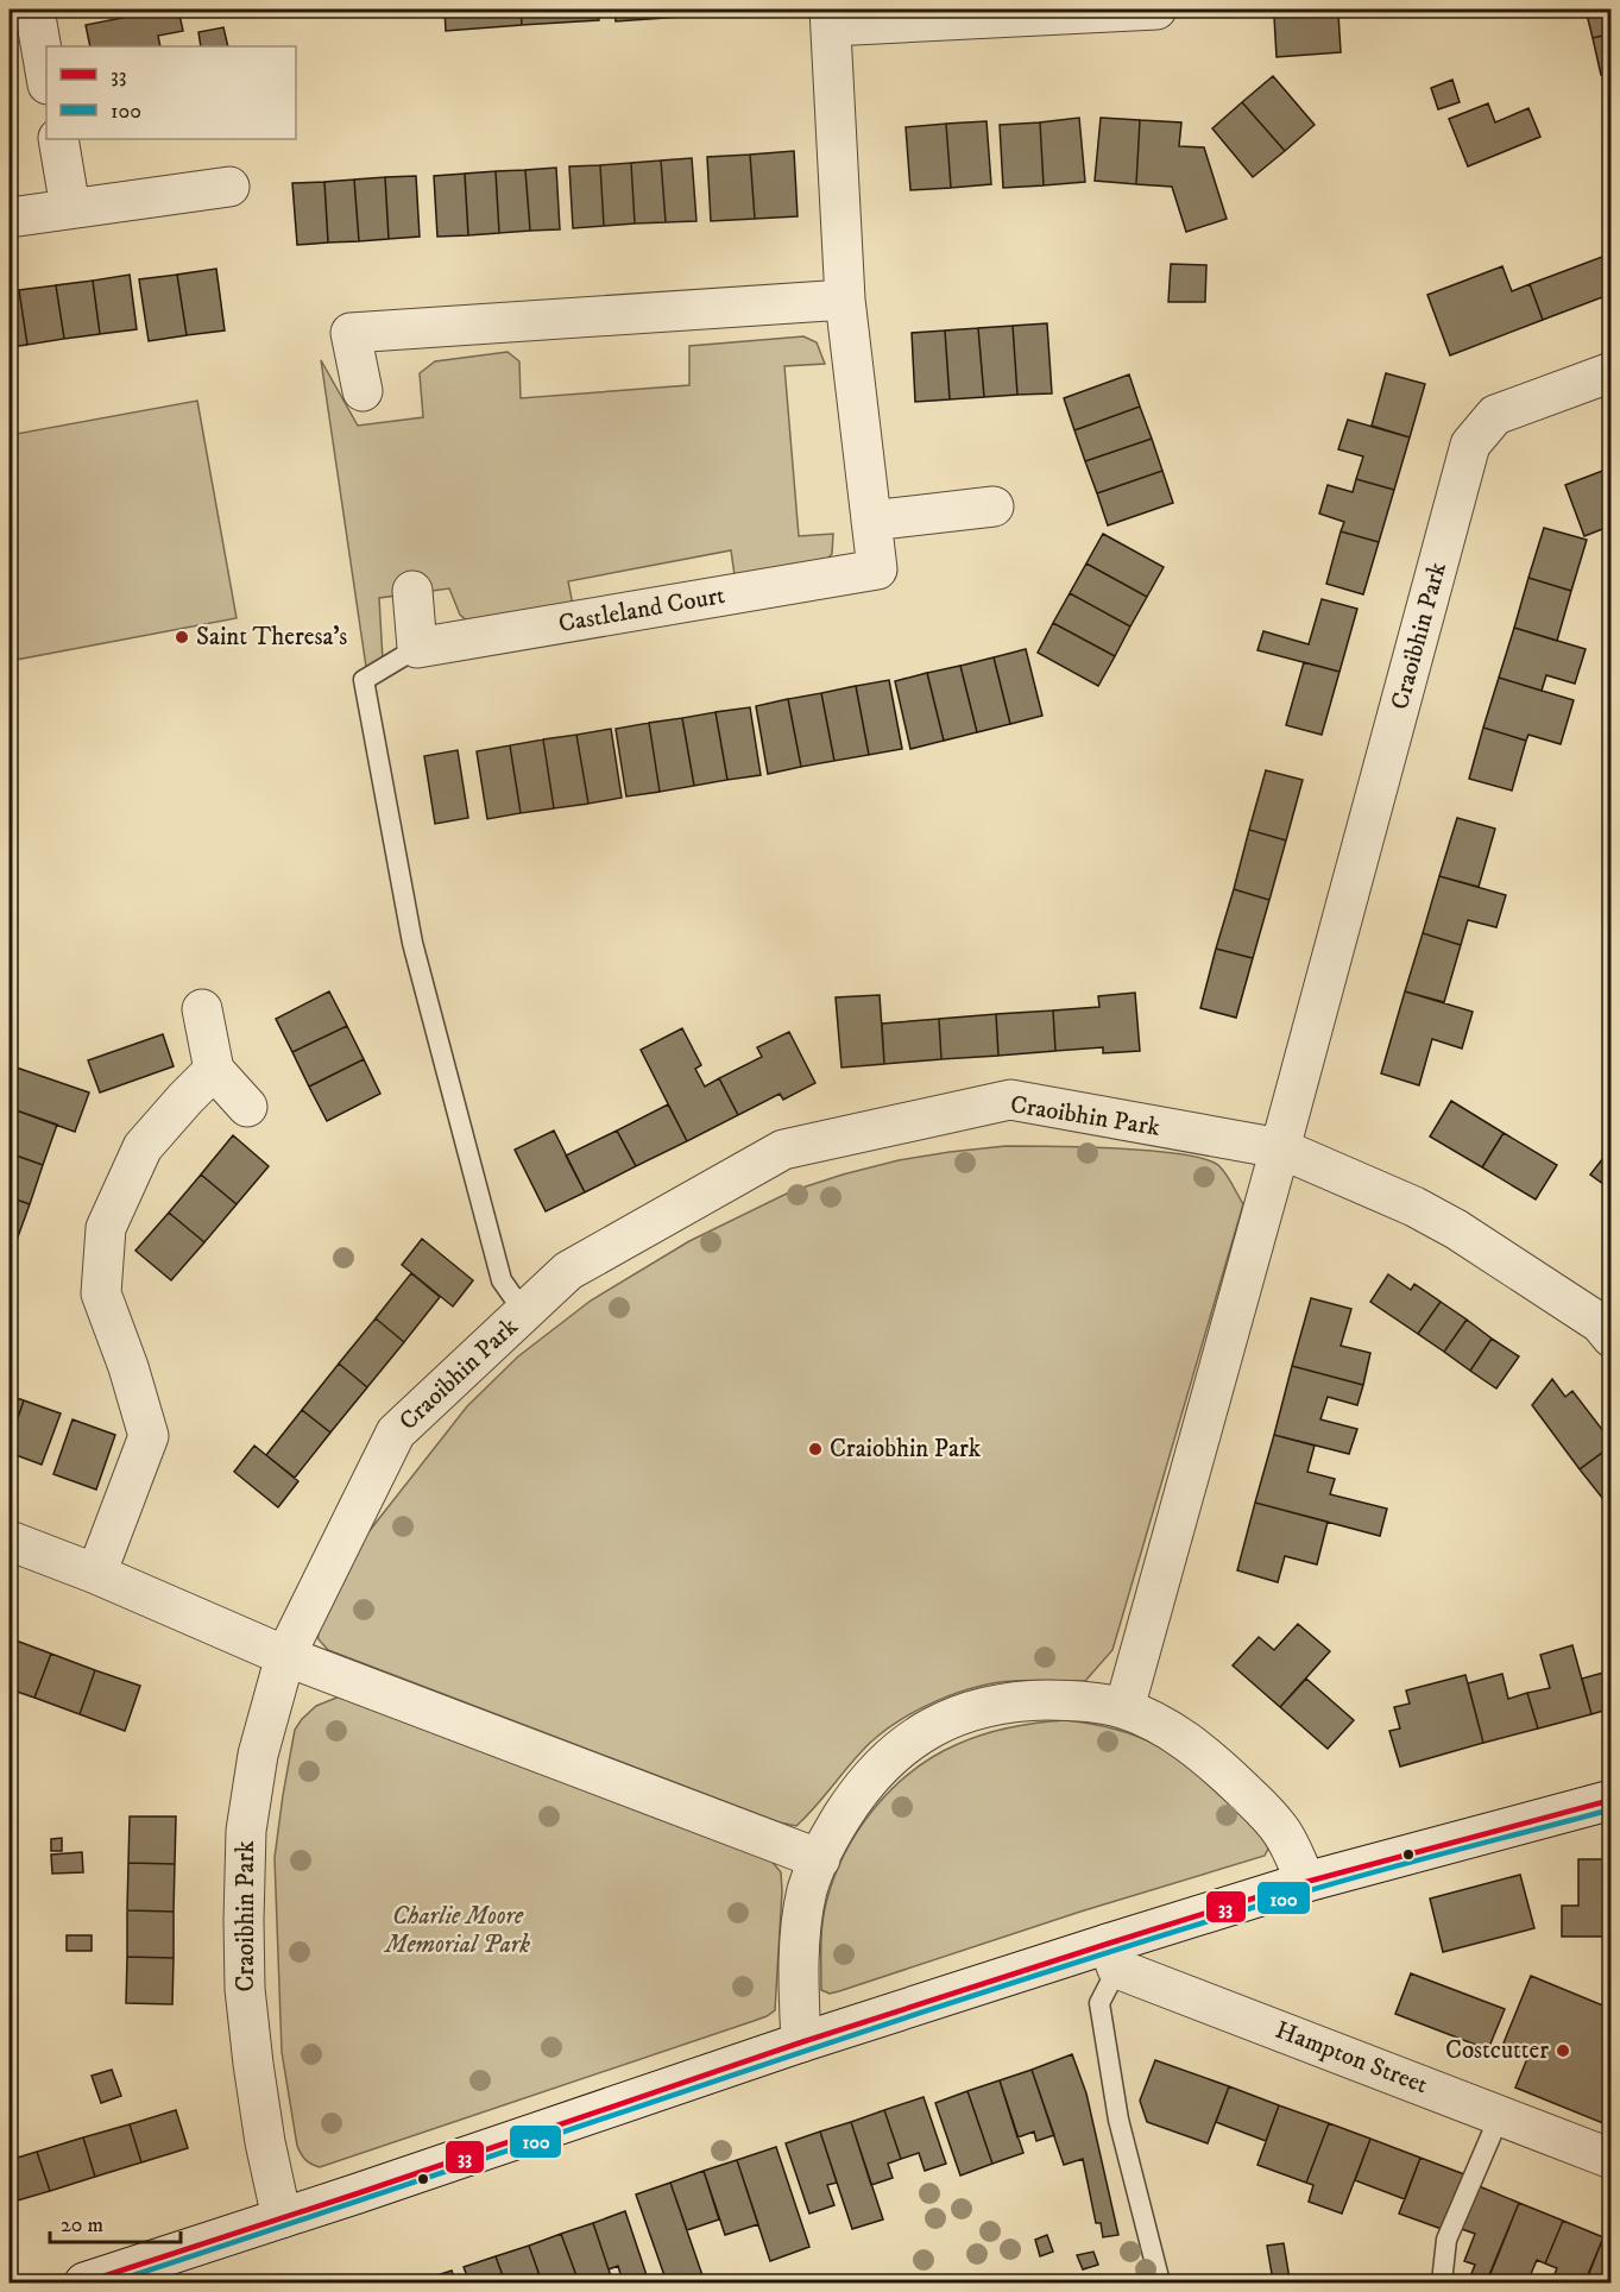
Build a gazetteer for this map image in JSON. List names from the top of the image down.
{
  "streets": {
    "street": ["Castleland Court", "Craoibhin Park", "Hampton Street"]
  },
  "parks": ["Charlie Moore Memorial Park"],
  "places": ["Saint Theresa's", "Craiobhin Park", "Costcutter"],
  "lines": ["transit line 33", "transit line 100"],
  "legend": ["33", "100"],
  "scale_bar": "20 m"
}
